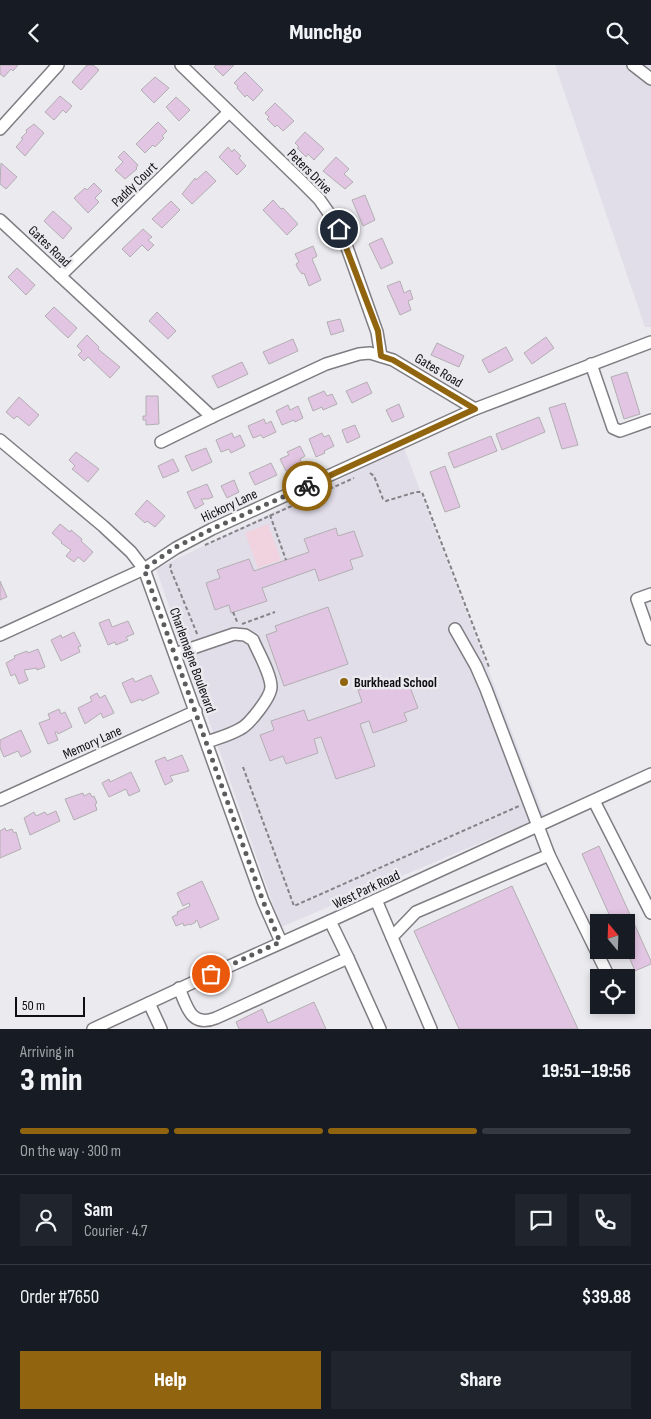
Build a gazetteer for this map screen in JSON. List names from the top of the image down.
{
  "streets": {
    "street": [
      "Peters Drive",
      "Paddy Court",
      "Gates Road",
      "Hickory Lane",
      "Charlemagne Boulevard",
      "Memory Lane",
      "West Park Road"
    ]
  },
  "crossings": [
    ["Peters Drive", "Paddy Court"],
    ["Peters Drive", "Gates Road"],
    ["Paddy Court", "Gates Road"],
    ["Gates Road", "Hickory Lane"],
    ["Hickory Lane", "Charlemagne Boulevard"],
    ["Charlemagne Boulevard", "Memory Lane"],
    ["Charlemagne Boulevard", "West Park Road"]
  ],
  "places": ["Burkhead School"],
  "scale_bar": "50 m",
  "north": "top",
  "page": {
    "header": "Munchgo",
    "scale": "50 m",
    "heading": ["3 min", "Arriving in", "19:51–19:56"],
    "panel": [
      "Sam",
      "Courier · 4.7",
      "Order #7650",
      "$39.88"
    ],
    "bar": "On the way · 300 m",
    "buttons": ["Help", "Share"]
  }
}
